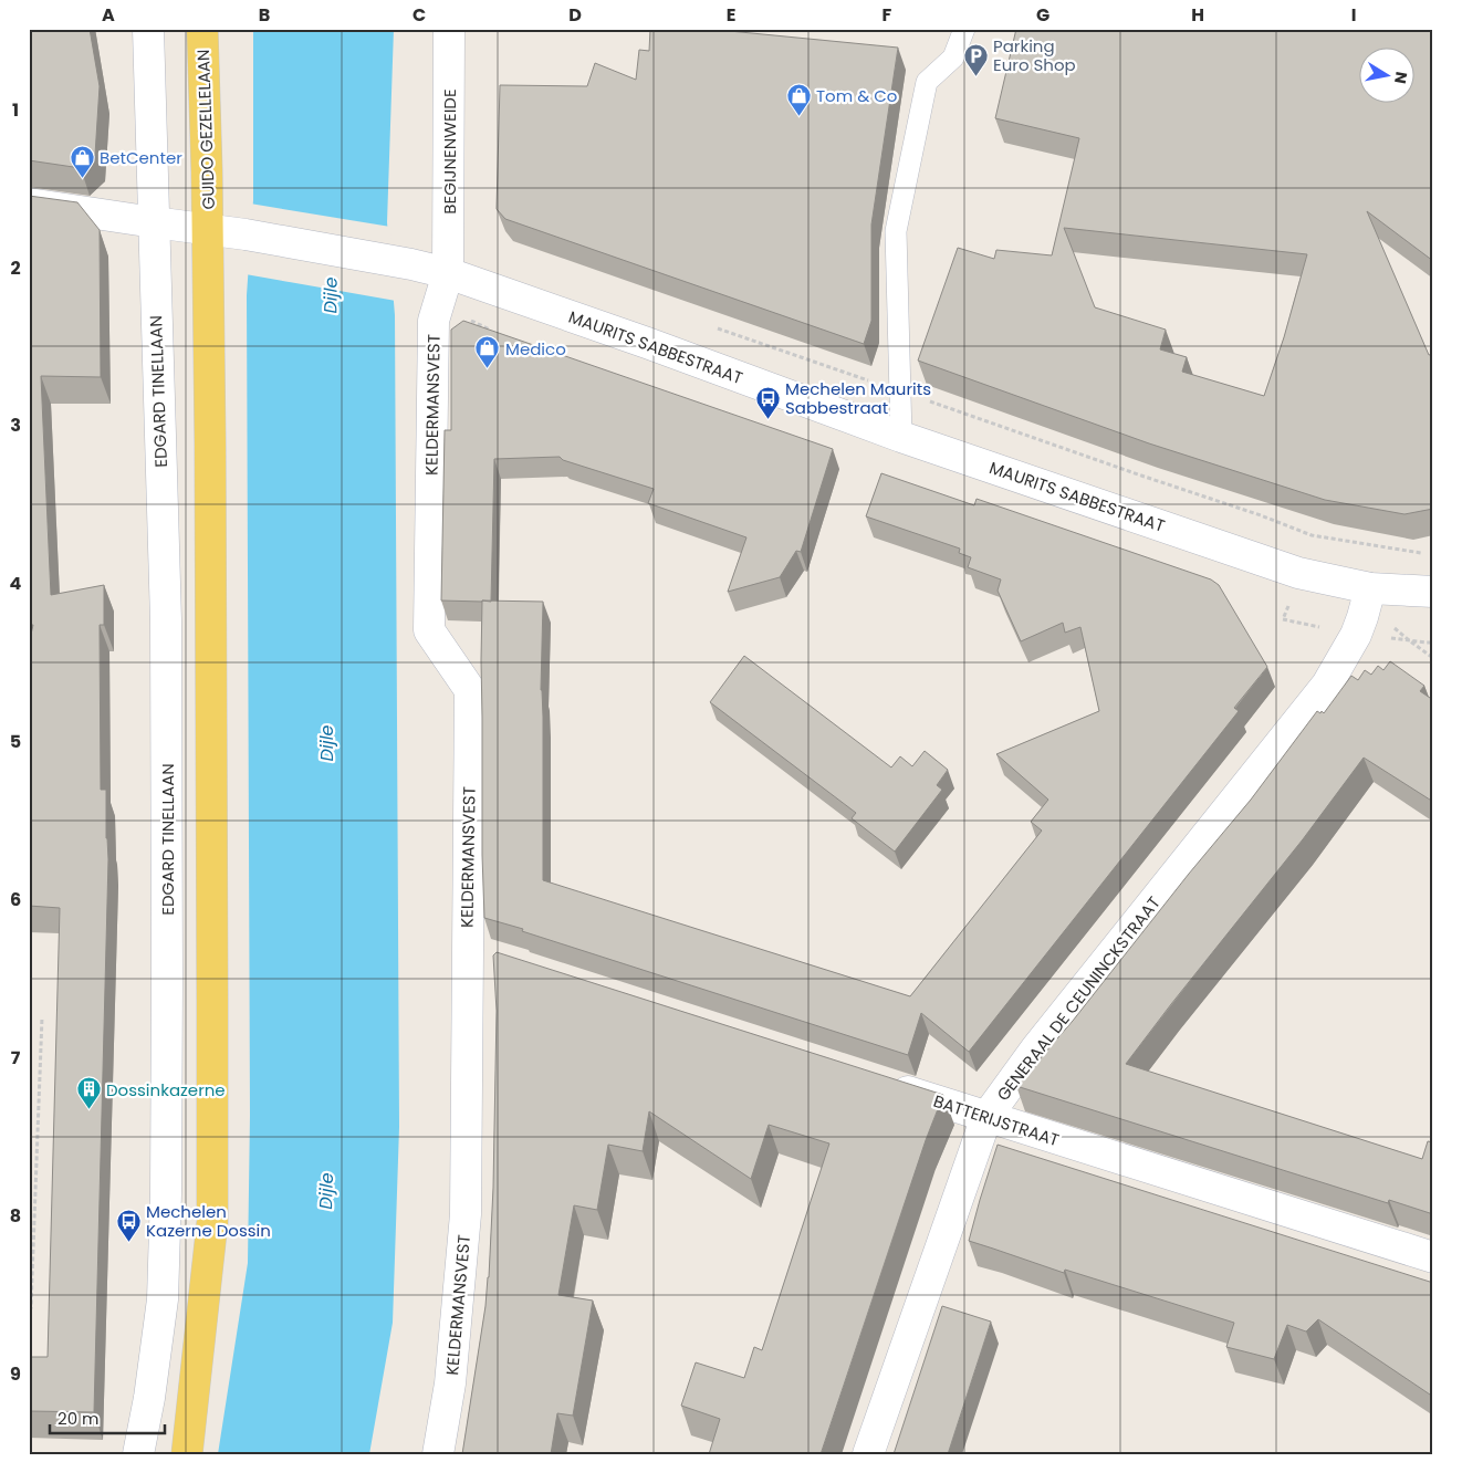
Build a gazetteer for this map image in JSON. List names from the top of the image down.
{
  "streets": {
    "main road": ["GUIDO GEZELLELAAN"],
    "street": [
      "BEGIJNENWEIDE",
      "MAURITS SABBESTRAAT",
      "EDGARD TINELLAAN",
      "KELDERMANSVEST",
      "GENERAAL DE CEUNINCKSTRAAT",
      "BATTERIJSTRAAT"
    ]
  },
  "crossings": [
    ["GUIDO GEZELLELAAN", "MAURITS SABBESTRAAT"],
    ["BEGIJNENWEIDE", "MAURITS SABBESTRAAT"],
    ["BEGIJNENWEIDE", "KELDERMANSVEST"],
    ["MAURITS SABBESTRAAT", "EDGARD TINELLAAN"],
    ["MAURITS SABBESTRAAT", "KELDERMANSVEST"],
    ["MAURITS SABBESTRAAT", "GENERAAL DE CEUNINCKSTRAAT"],
    ["GENERAAL DE CEUNINCKSTRAAT", "BATTERIJSTRAAT"]
  ],
  "water": ["Dijle"],
  "places": {
    "parking": ["Parking Euro Shop"],
    "shop": ["Tom & Co", "BetCenter", "Medico"],
    "bus stop": ["Mechelen Maurits Sabbestraat", "Mechelen Kazerne Dossin"],
    "building": ["Dossinkazerne"]
  },
  "scale_bar": "20 m",
  "north": "right",
  "grid": {
    "columns": [
      "A",
      "B",
      "C",
      "D",
      "E",
      "F",
      "G",
      "H",
      "I"
    ],
    "rows": [
      "1",
      "2",
      "3",
      "4",
      "5",
      "6",
      "7",
      "8",
      "9"
    ]
  }
}
